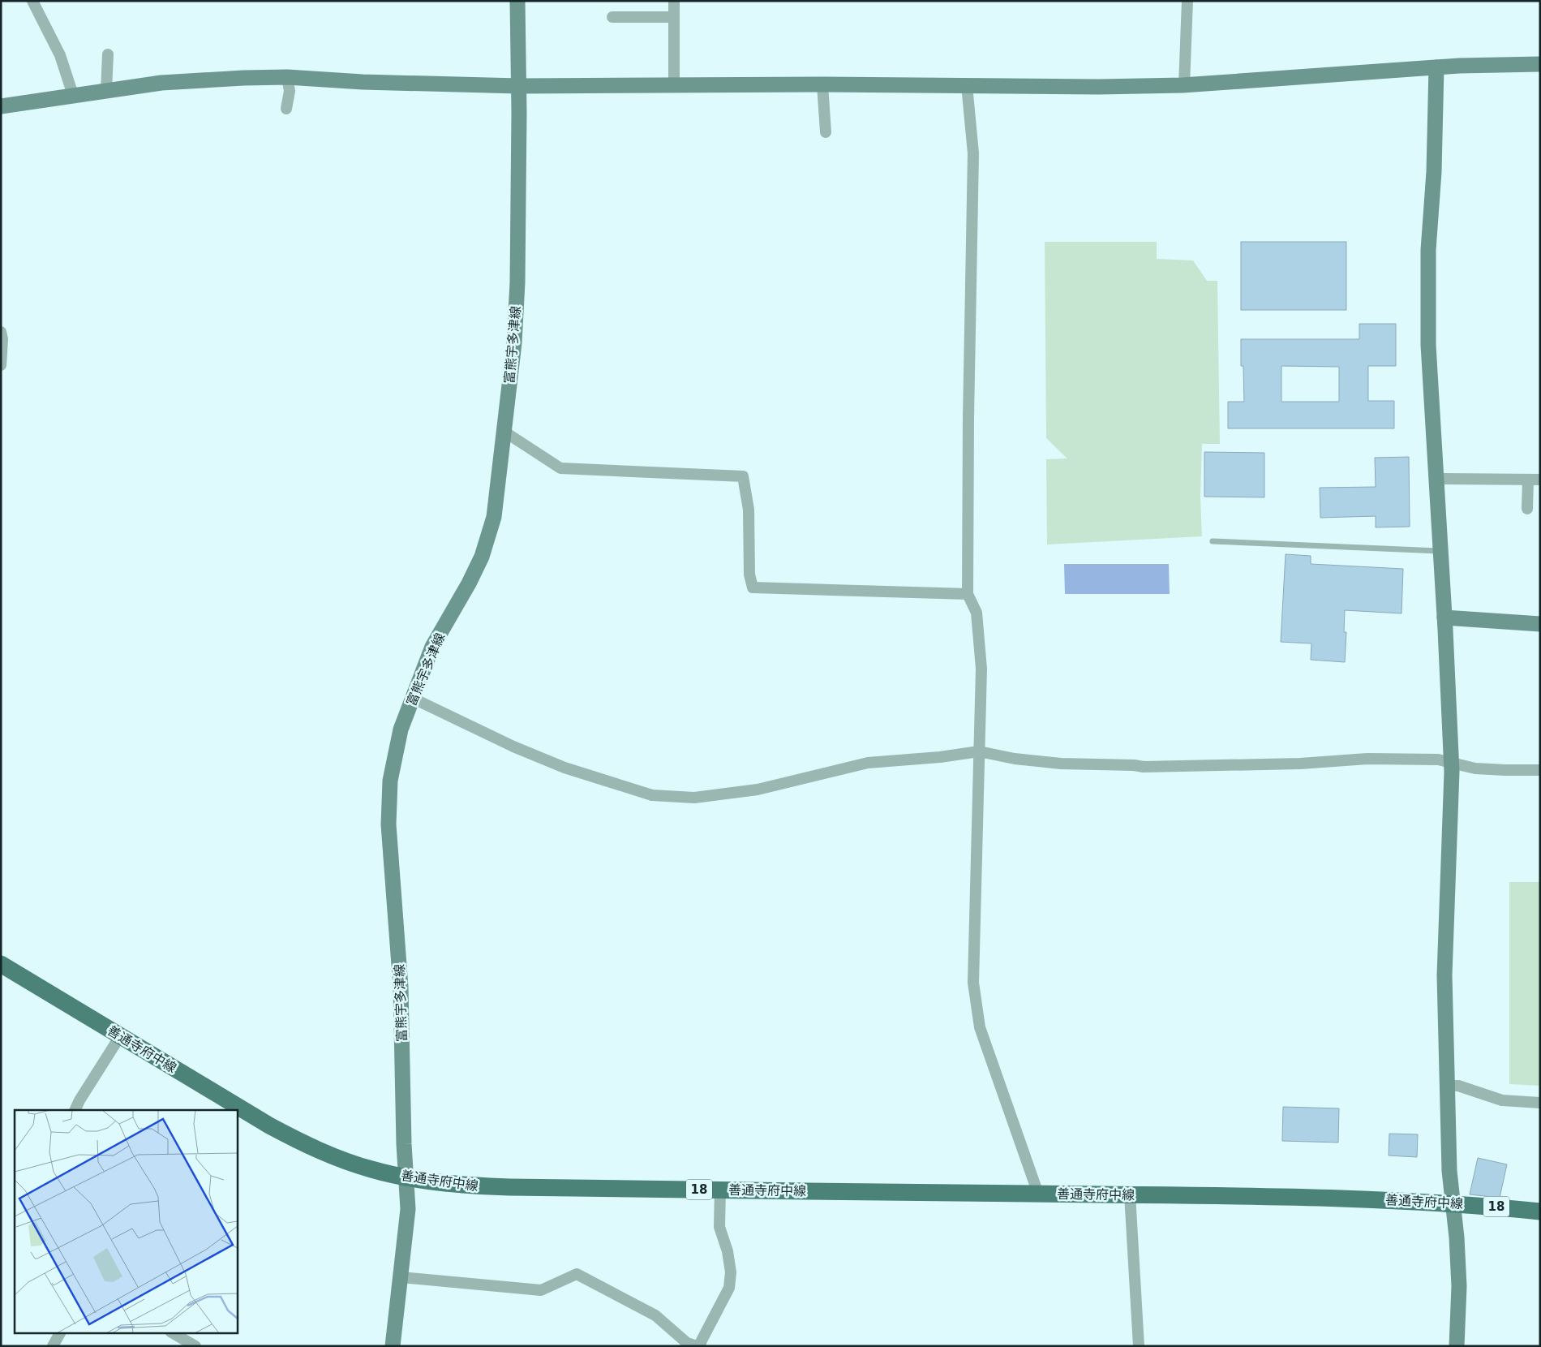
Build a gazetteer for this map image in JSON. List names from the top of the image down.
{
  "streets": {
    "main road": ["善通寺府中線", "18"],
    "street": ["富熊宇多津線"]
  },
  "crossings": [
    ["富熊宇多津線", "善通寺府中線"]
  ]
}
